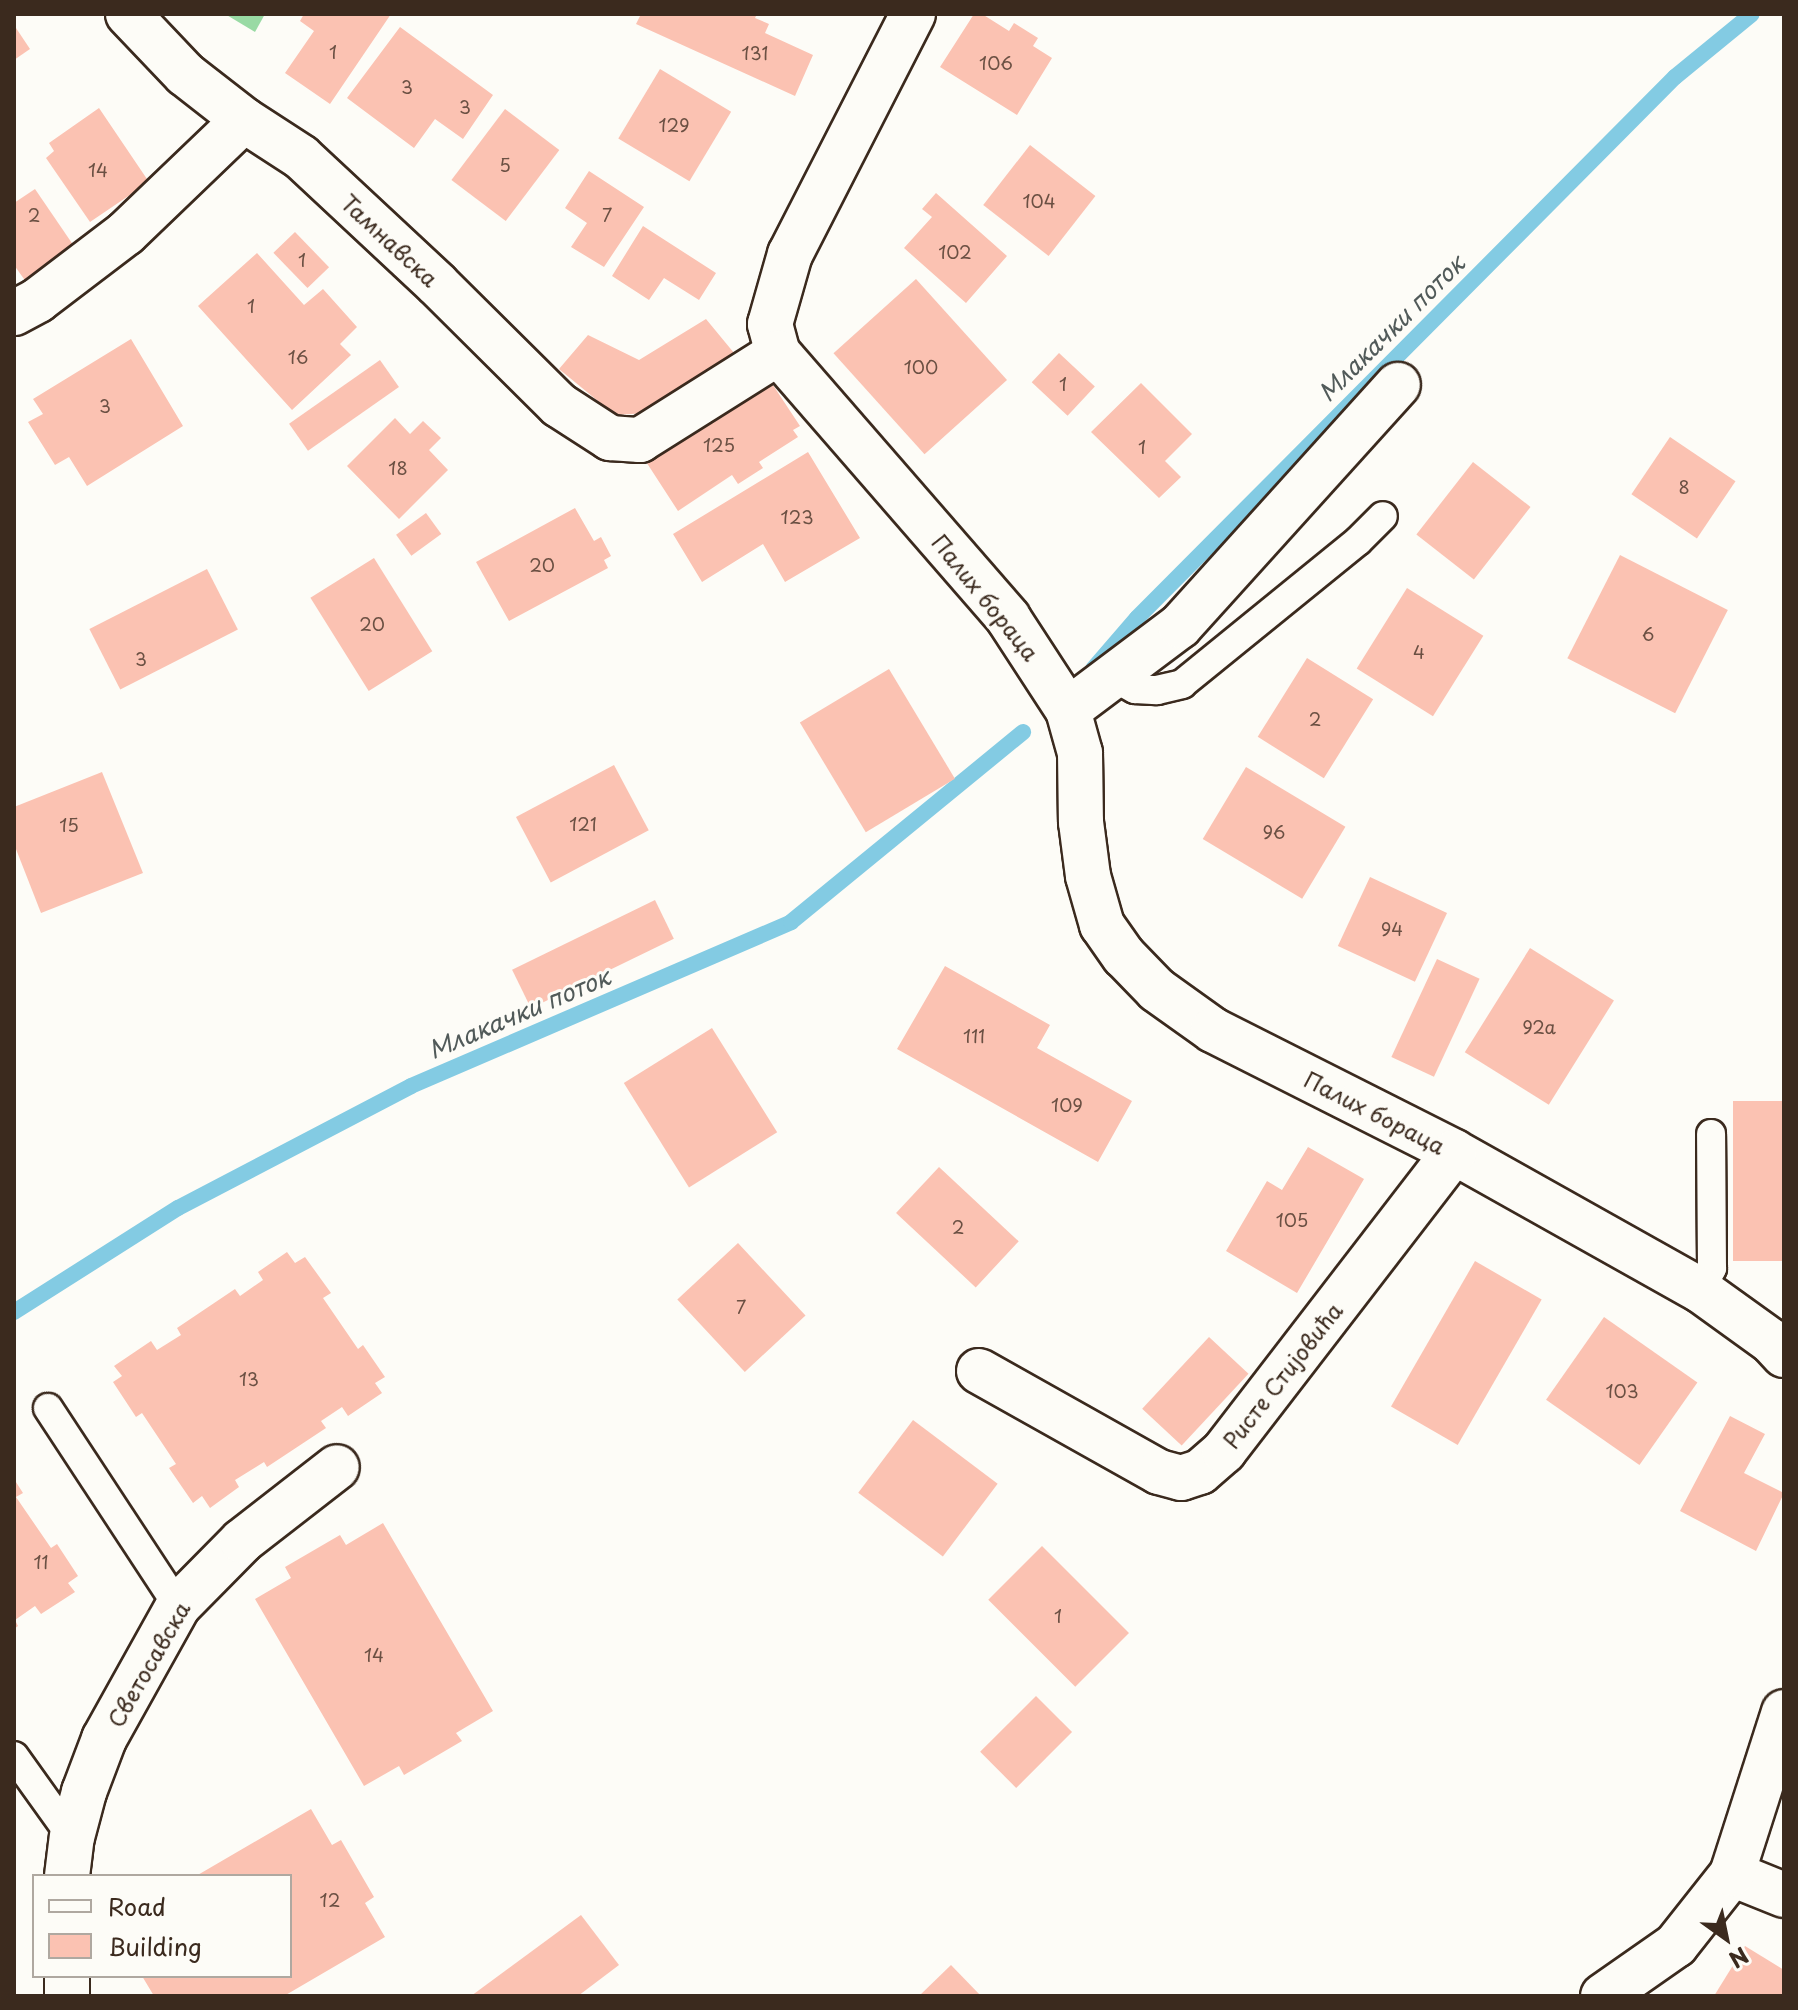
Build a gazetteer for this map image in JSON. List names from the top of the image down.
{
  "streets": {
    "street": [
      "Тамнавска",
      "Палих бораца",
      "Ристе Стијовића",
      "Светосавска"
    ]
  },
  "crossings": [
    ["Тамнавска", "Палих бораца"],
    ["Палих бораца", "Ристе Стијовића"]
  ],
  "water": ["Млакачки поток"],
  "house_numbers": [
    "1",
    "131",
    "106",
    "3",
    "3",
    "129",
    "5",
    "14",
    "104",
    "2",
    "7",
    "102",
    "1",
    "1",
    "16",
    "100",
    "1",
    "3",
    "125",
    "1",
    "18",
    "8",
    "123",
    "20",
    "20",
    "6",
    "4",
    "3",
    "2",
    "121",
    "15",
    "96",
    "94",
    "92a",
    "111",
    "109",
    "105",
    "2",
    "7",
    "13",
    "103",
    "11",
    "1",
    "14",
    "12"
  ],
  "legend": ["Road", "Building"],
  "north": "bottom right"
}
